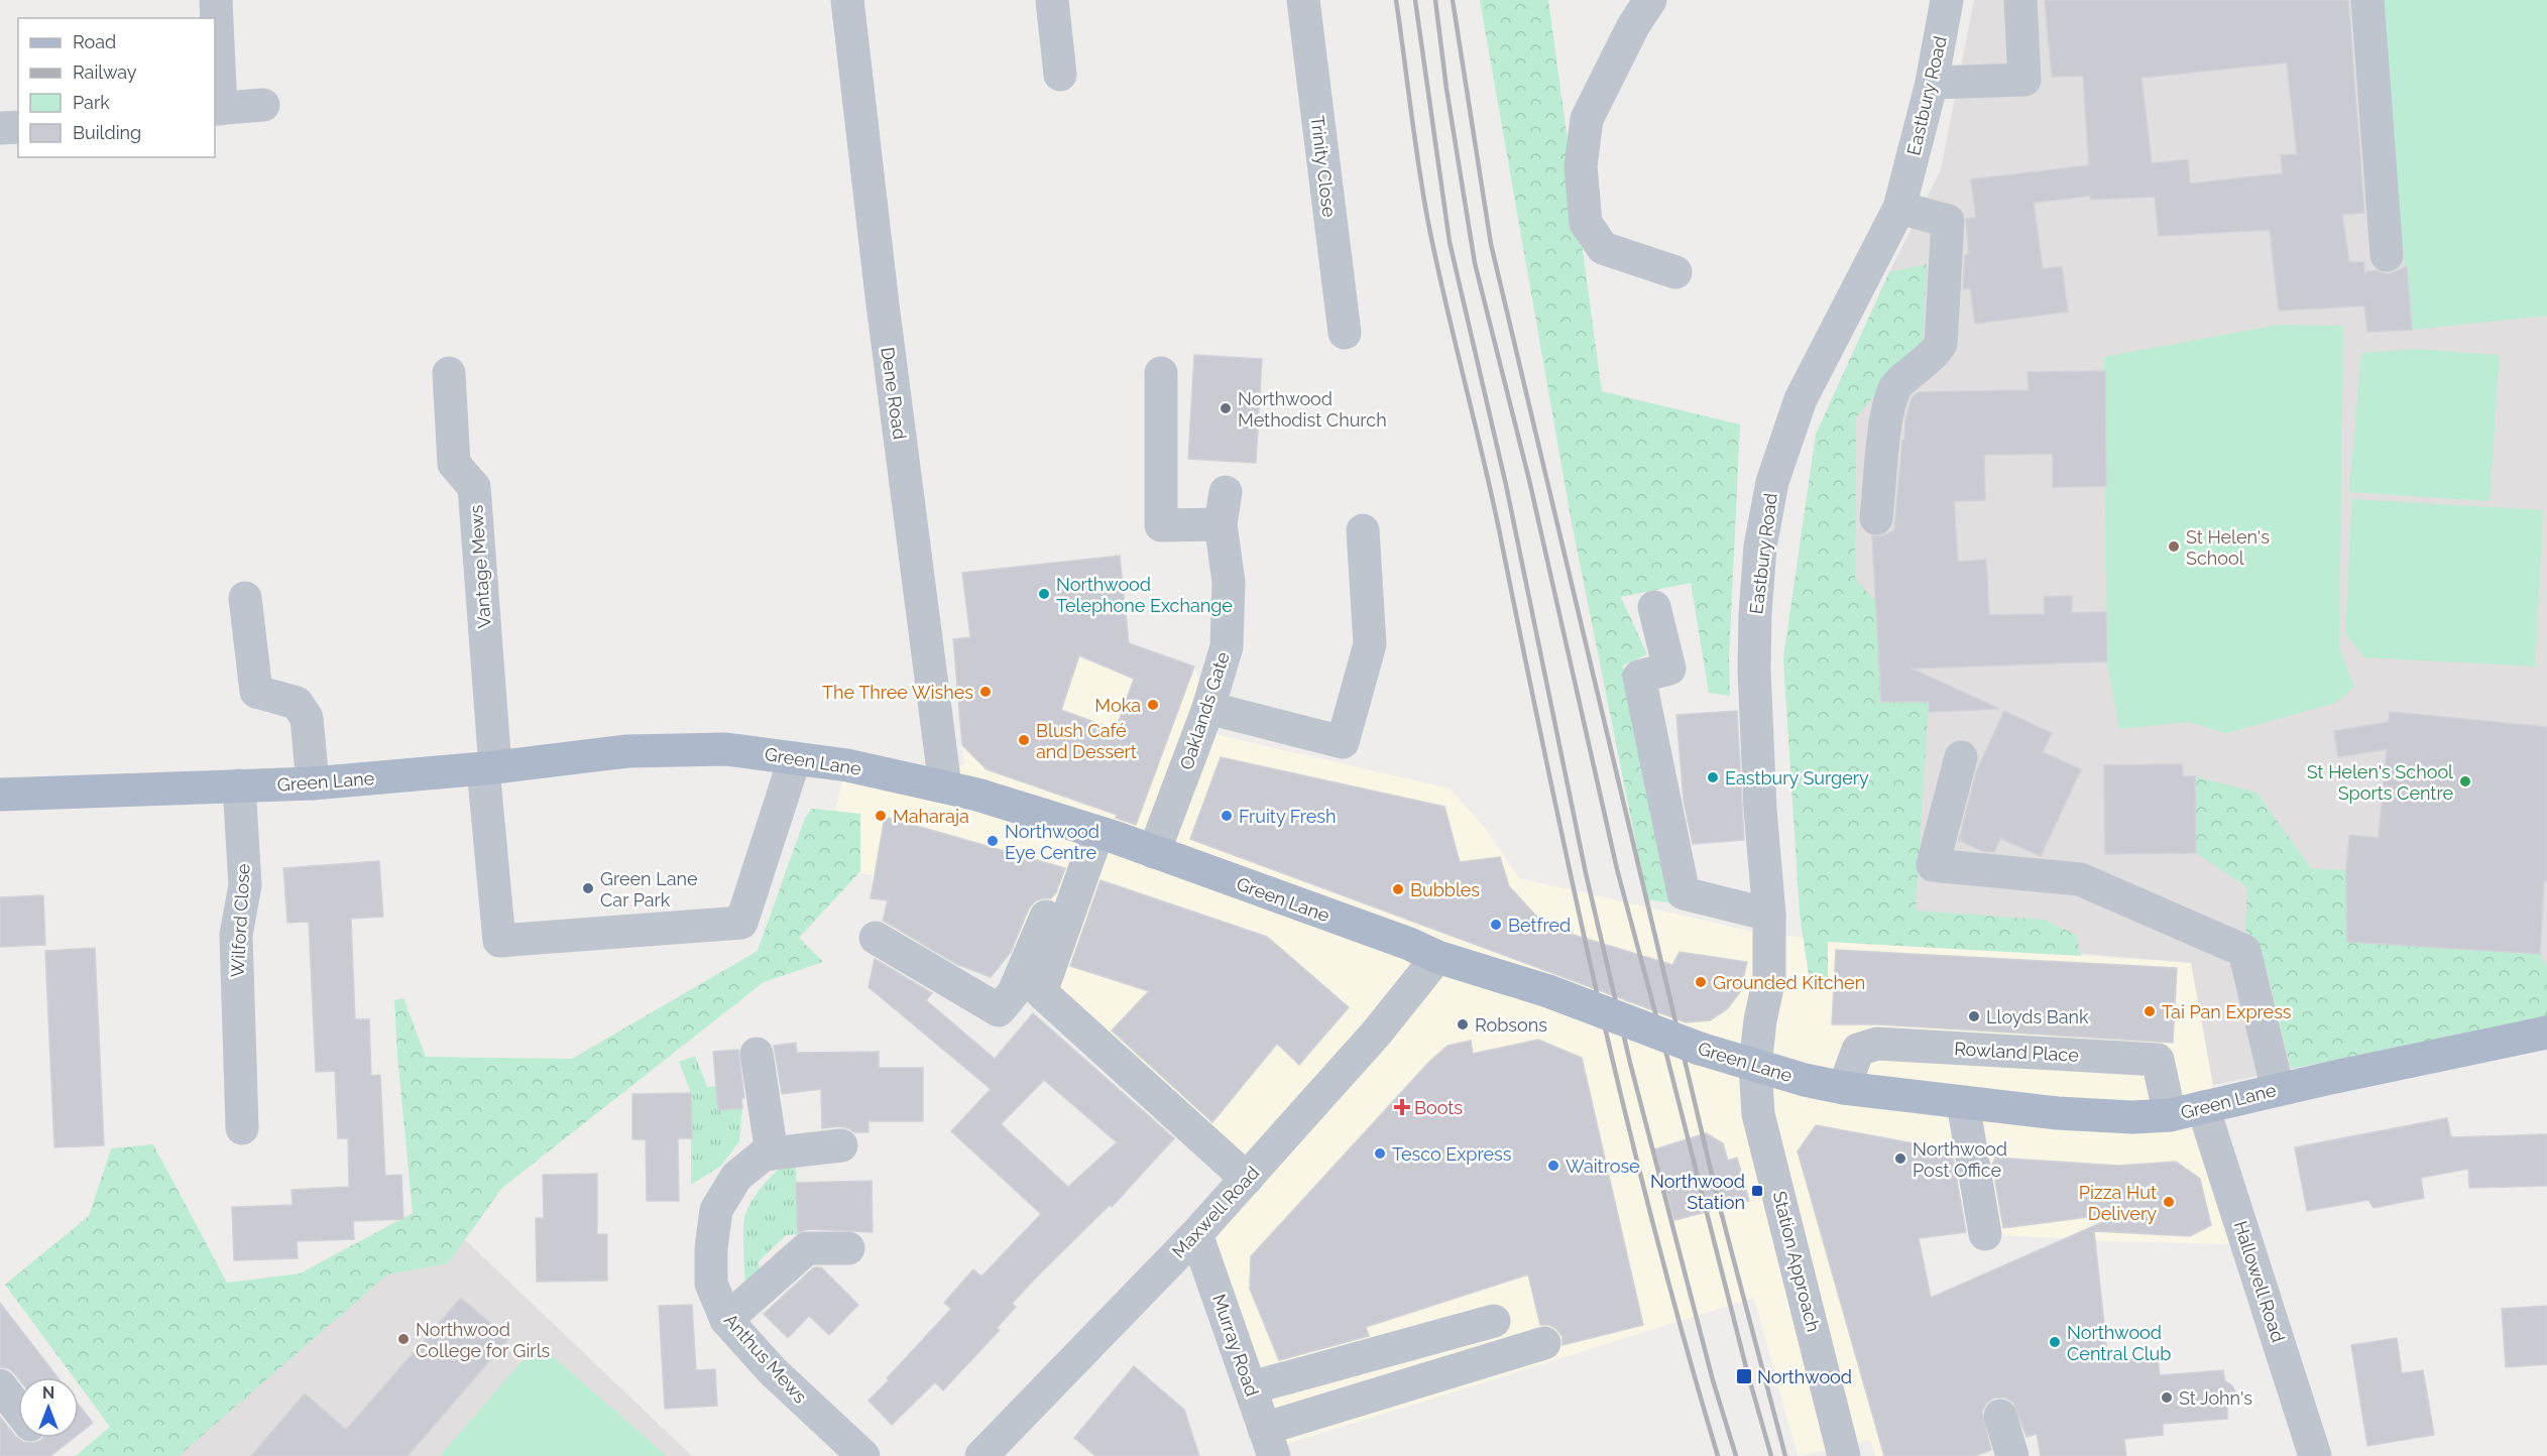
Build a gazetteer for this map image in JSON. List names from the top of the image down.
{
  "streets": {
    "main road": ["Green Lane"],
    "street": [
      "Eastbury Road",
      "Trinity Close",
      "Dene Road",
      "Vantage Mews",
      "Oaklands Gate",
      "Wilford Close",
      "Rowland Place",
      "Maxwell Road",
      "Station Approach",
      "Hallowell Road",
      "Murray Road",
      "Anthus Mews"
    ]
  },
  "crossings": [
    ["Eastbury Road", "Green Lane"],
    ["Eastbury Road", "Station Approach"],
    ["Dene Road", "Green Lane"],
    ["Vantage Mews", "Green Lane"],
    ["Oaklands Gate", "Green Lane"],
    ["Green Lane", "Wilford Close"],
    ["Green Lane", "Rowland Place"],
    ["Green Lane", "Maxwell Road"],
    ["Green Lane", "Station Approach"],
    ["Green Lane", "Hallowell Road"],
    ["Maxwell Road", "Murray Road"]
  ],
  "places": {
    "other": [
      "Northwood Methodist Church",
      "St Helen's School",
      "Northwood Telephone Exchange",
      "The Three Wishes",
      "Moka",
      "Blush Café and Dessert",
      "Eastbury Surgery",
      "St Helen's School Sports Centre",
      "Maharaja",
      "Fruity Fresh",
      "Northwood Eye Centre",
      "Green Lane Car Park",
      "Bubbles",
      "Betfred",
      "Grounded Kitchen",
      "Tai Pan Express",
      "Lloyds Bank",
      "Robsons",
      "Tesco Express",
      "Northwood Post Office",
      "Waitrose",
      "Pizza Hut Delivery",
      "Northwood College for Girls",
      "Northwood Central Club",
      "St John's"
    ],
    "health": ["Boots"],
    "transit": ["Northwood Station", "Northwood"]
  },
  "legend": [
    "Road",
    "Railway",
    "Park",
    "Building"
  ],
  "north": "top"
}
